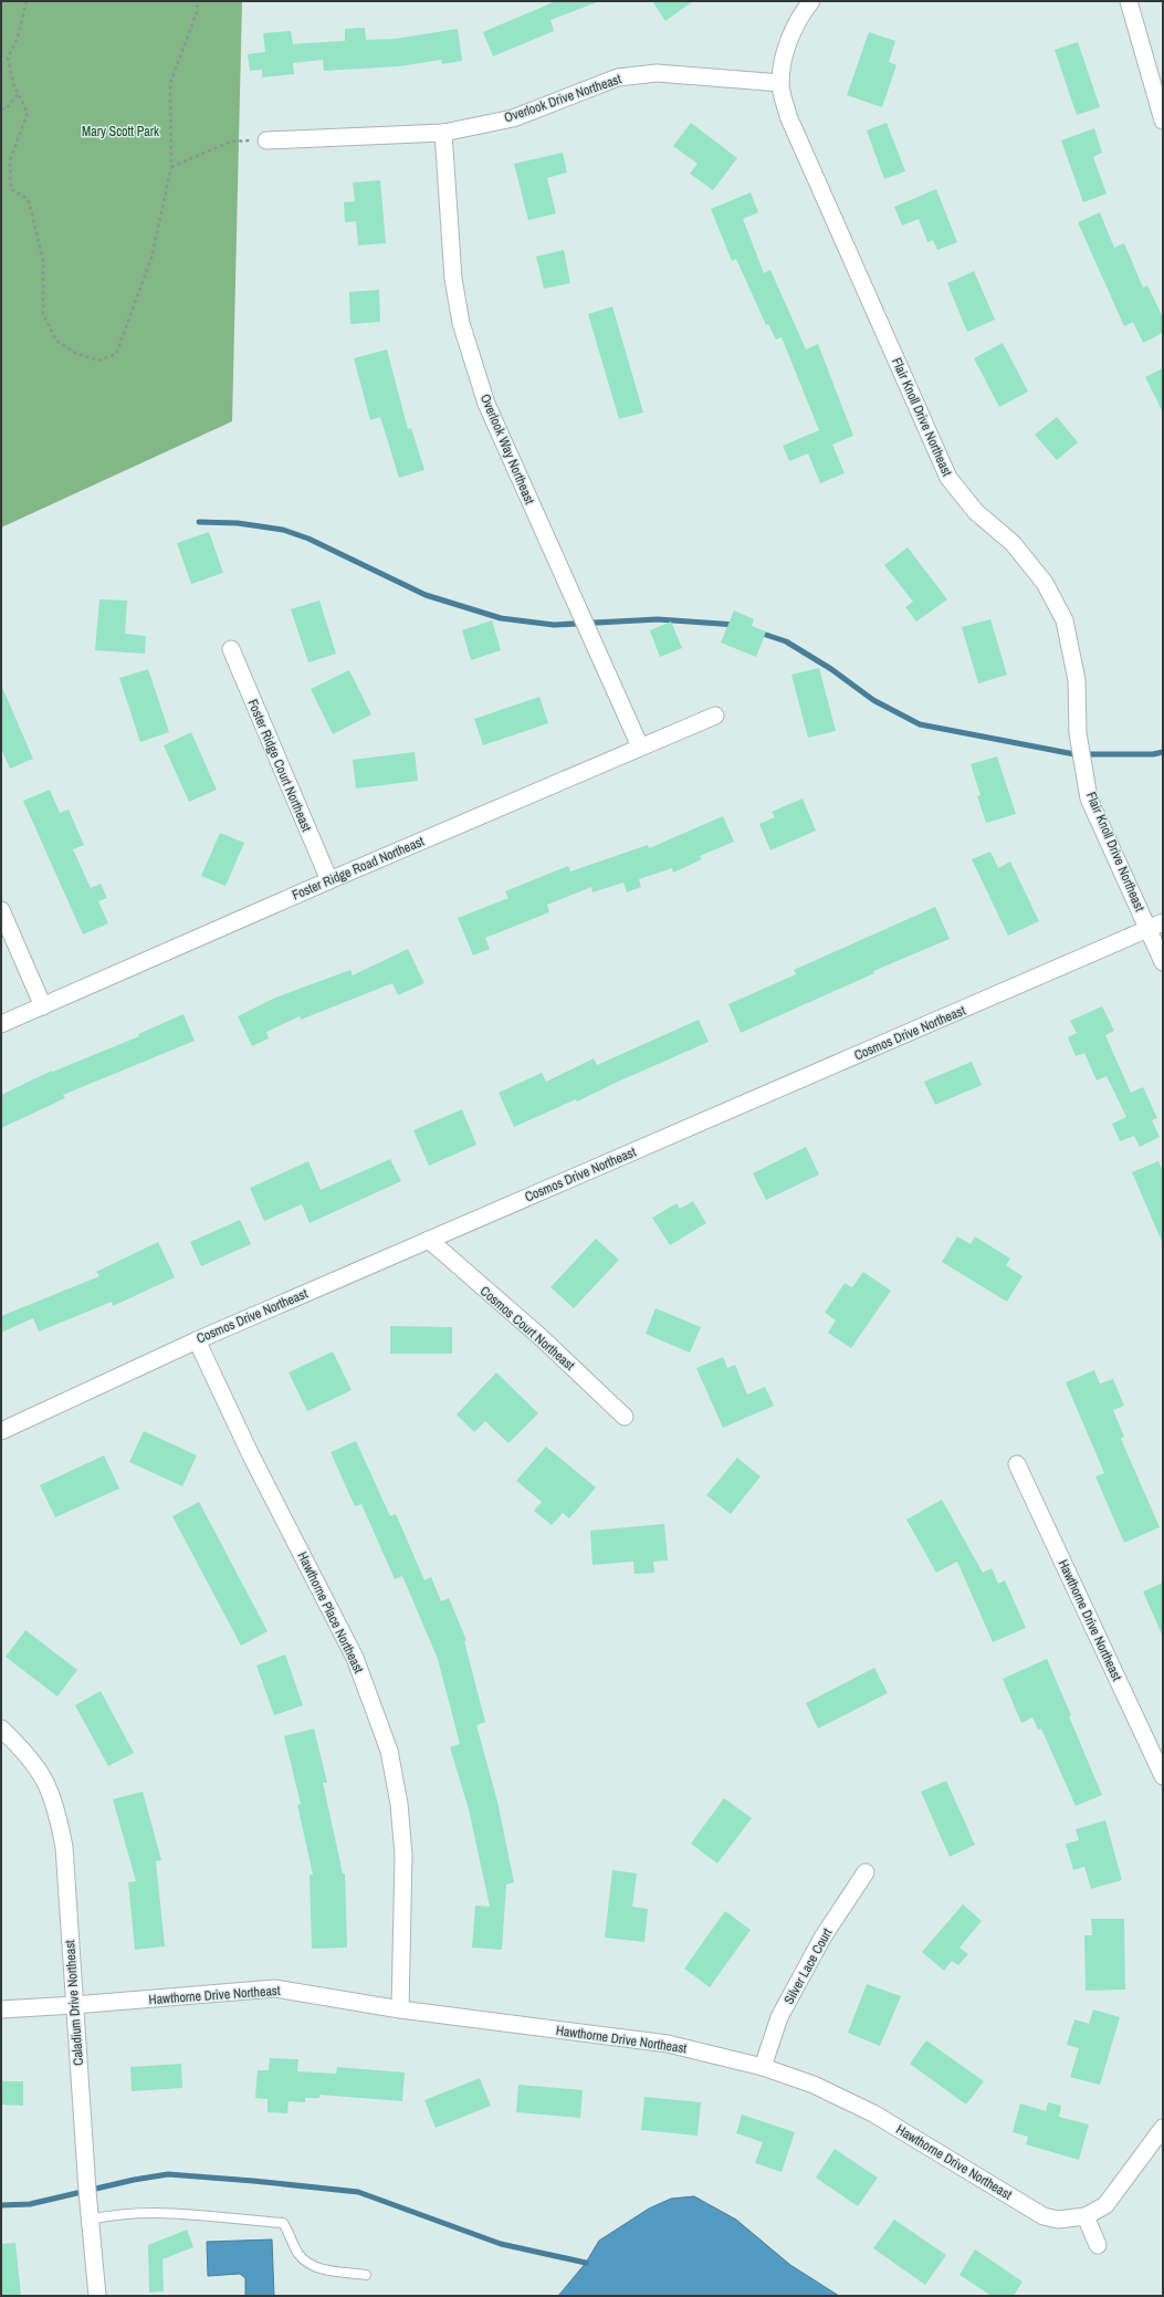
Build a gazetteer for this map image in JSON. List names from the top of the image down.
{
  "streets": {
    "street": [
      "Overlook Drive Northeast",
      "Flair Knoll Drive Northeast",
      "Overlook Way Northeast",
      "Foster Ridge Court Northeast",
      "Foster Ridge Road Northeast",
      "Cosmos Drive Northeast",
      "Cosmos Court Northeast",
      "Hawthorne Place Northeast",
      "Hawthorne Drive Northeast",
      "Silver Lace Court",
      "Caladium Drive Northeast"
    ]
  },
  "crossings": [
    ["Overlook Drive Northeast", "Flair Knoll Drive Northeast"],
    ["Overlook Drive Northeast", "Overlook Way Northeast"],
    ["Flair Knoll Drive Northeast", "Cosmos Drive Northeast"],
    ["Overlook Way Northeast", "Foster Ridge Road Northeast"],
    ["Foster Ridge Court Northeast", "Foster Ridge Road Northeast"],
    ["Cosmos Drive Northeast", "Cosmos Court Northeast"],
    ["Cosmos Drive Northeast", "Hawthorne Place Northeast"],
    ["Hawthorne Place Northeast", "Hawthorne Drive Northeast"],
    ["Hawthorne Drive Northeast", "Silver Lace Court"],
    ["Hawthorne Drive Northeast", "Caladium Drive Northeast"]
  ],
  "parks": ["Mary Scott Park"]
}
